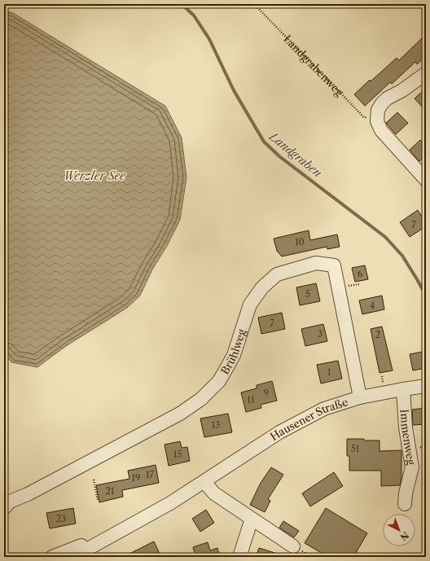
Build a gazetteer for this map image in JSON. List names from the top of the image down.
{
  "streets": {
    "street": ["Brühlweg", "Hausener Straße", "Immenweg"],
    "path": ["Landgrabenweg"]
  },
  "crossings": [
    ["Brühlweg", "Hausener Straße"],
    ["Hausener Straße", "Immenweg"]
  ],
  "water": ["Landgraben", "Werzler See"],
  "house_numbers": [
    "7",
    "10",
    "6",
    "5",
    "4",
    "7",
    "3",
    "2",
    "1",
    "9",
    "11",
    "13",
    "51",
    "15",
    "17",
    "19",
    "21",
    "23"
  ],
  "north": "bottom right"
}
